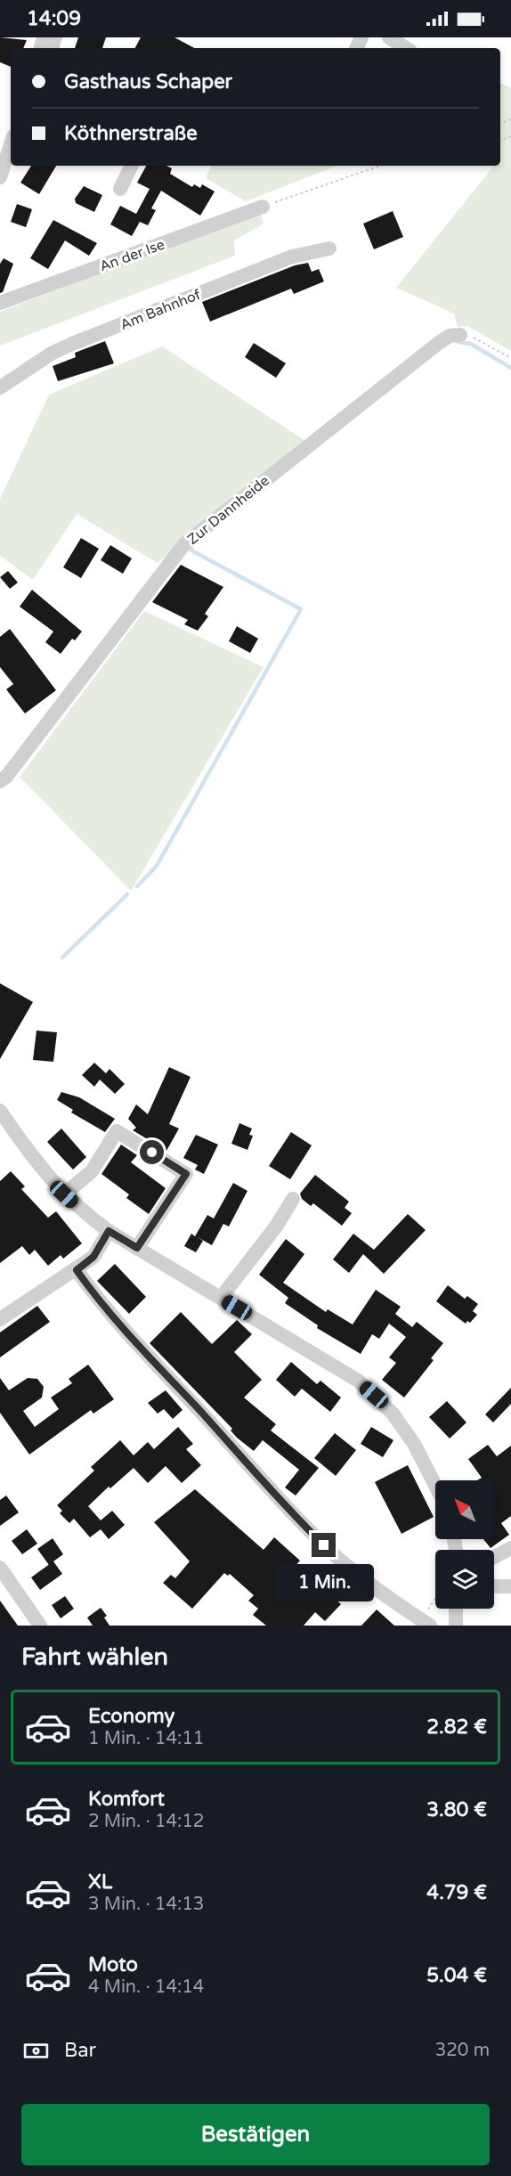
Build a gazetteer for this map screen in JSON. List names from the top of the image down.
{
  "streets": {
    "street": ["An der Ise", "Am Bahnhof", "Zur Dannheide"]
  },
  "north": "top left",
  "page": {
    "status": "14:09",
    "banner": ["Gasthaus Schaper", "Köthnerstraße"],
    "bubble": "1 Min.",
    "heading": "Fahrt wählen",
    "list": [
      {
        "name": "Economy",
        "note": "1 Min. · 14:11",
        "value": "2.82 €"
      },
      {
        "name": "Komfort",
        "note": "2 Min. · 14:12",
        "value": "3.80 €"
      },
      {
        "name": "XL",
        "note": "3 Min. · 14:13",
        "value": "4.79 €"
      },
      {
        "name": "Moto",
        "note": "4 Min. · 14:14",
        "value": "5.04 €"
      }
    ],
    "pay": ["Bar", "320 m"],
    "buttons": "Bestätigen"
  }
}
